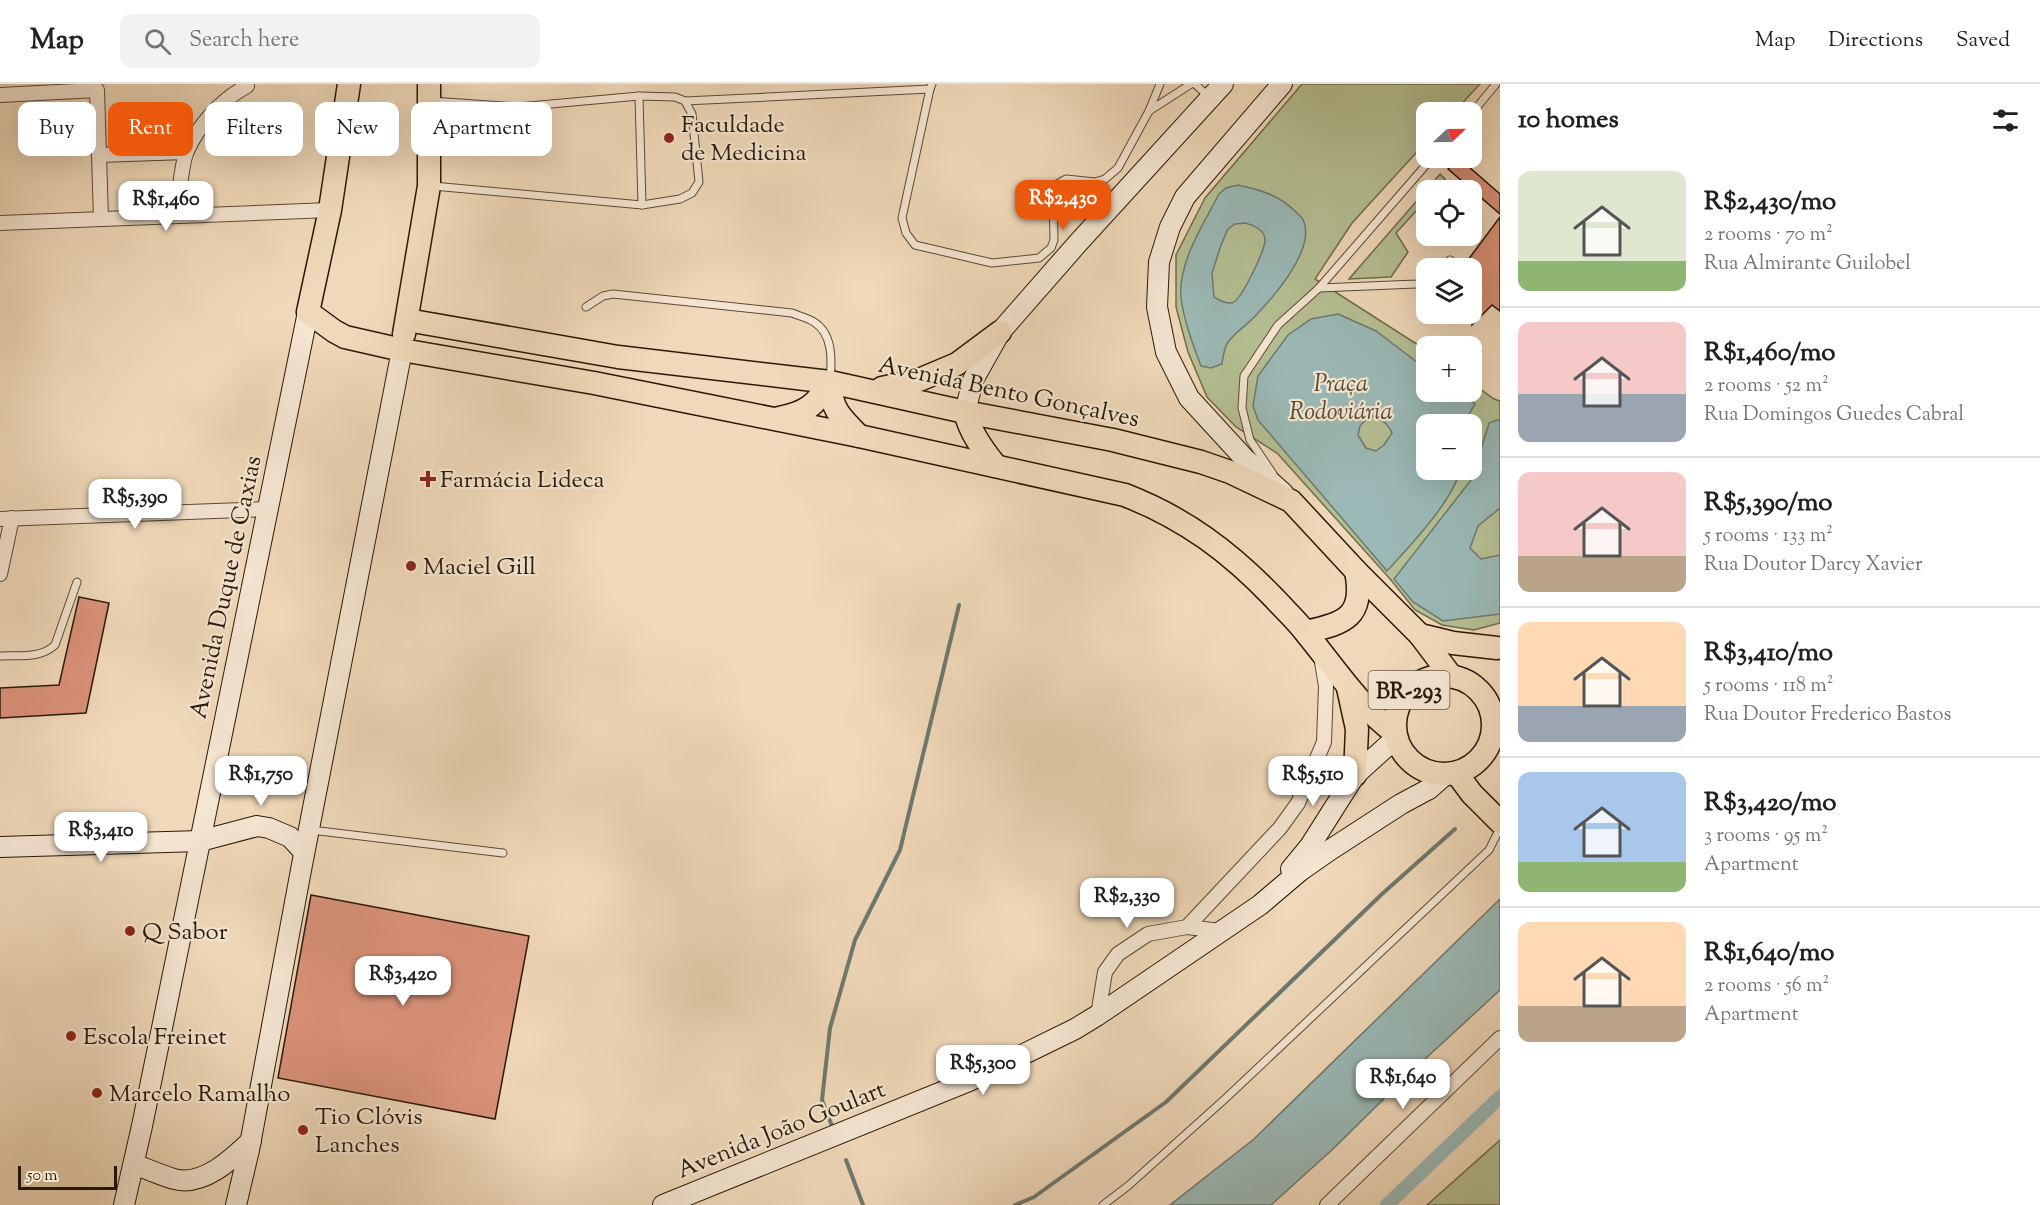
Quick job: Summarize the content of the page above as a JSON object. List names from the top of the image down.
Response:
{
  "streets": {
    "main road": [
      "Avenida Bento Gonçalves",
      "Avenida Duque de Caxias",
      "BR-293",
      "Avenida João Goulart"
    ]
  },
  "crossings": [
    ["Avenida Bento Gonçalves", "BR-293"],
    ["Avenida Bento Gonçalves", "Avenida João Goulart"],
    ["BR-293", "Avenida João Goulart"]
  ],
  "parks": ["Praça Rodoviária"],
  "places": {
    "other": [
      "Faculdade de Medicina",
      "Maciel Gill",
      "Q Sabor",
      "Escola Freinet",
      "Marcelo Ramalho",
      "Tio Clóvis Lanches"
    ],
    "health": ["Farmácia Lideca"]
  },
  "scale_bar": "50 m",
  "north": "right",
  "page": {
    "header": "Map",
    "search": "Search here",
    "nav": ["Map", "Directions", "Saved"],
    "heading": "10 homes",
    "map_buttons": ["+", "−"],
    "chip": [
      "Buy",
      "Rent",
      "Filters",
      "New",
      "Apartment"
    ],
    "list": [
      {
        "name": "R$2,430/mo",
        "note": "2 rooms · 70 m² · Rua Almirante Guilobel"
      },
      {
        "name": "R$1,460/mo",
        "note": "2 rooms · 52 m² · Rua Domingos Guedes Cabral"
      },
      {
        "name": "R$5,390/mo",
        "note": "5 rooms · 133 m² · Rua Doutor Darcy Xavier"
      },
      {
        "name": "R$3,410/mo",
        "note": "5 rooms · 118 m² · Rua Doutor Frederico Bastos"
      },
      {
        "name": "R$3,420/mo",
        "note": "3 rooms · 95 m² · Apartment"
      },
      {
        "name": "R$1,640/mo",
        "note": "2 rooms · 56 m² · Apartment"
      }
    ],
    "price": [
      "R$2,430",
      "R$1,460",
      "R$5,390",
      "R$1,750",
      "R$5,510",
      "R$3,410",
      "R$2,330",
      "R$3,420",
      "R$5,300",
      "R$1,640"
    ],
    "scale": "50 m"
  }
}
